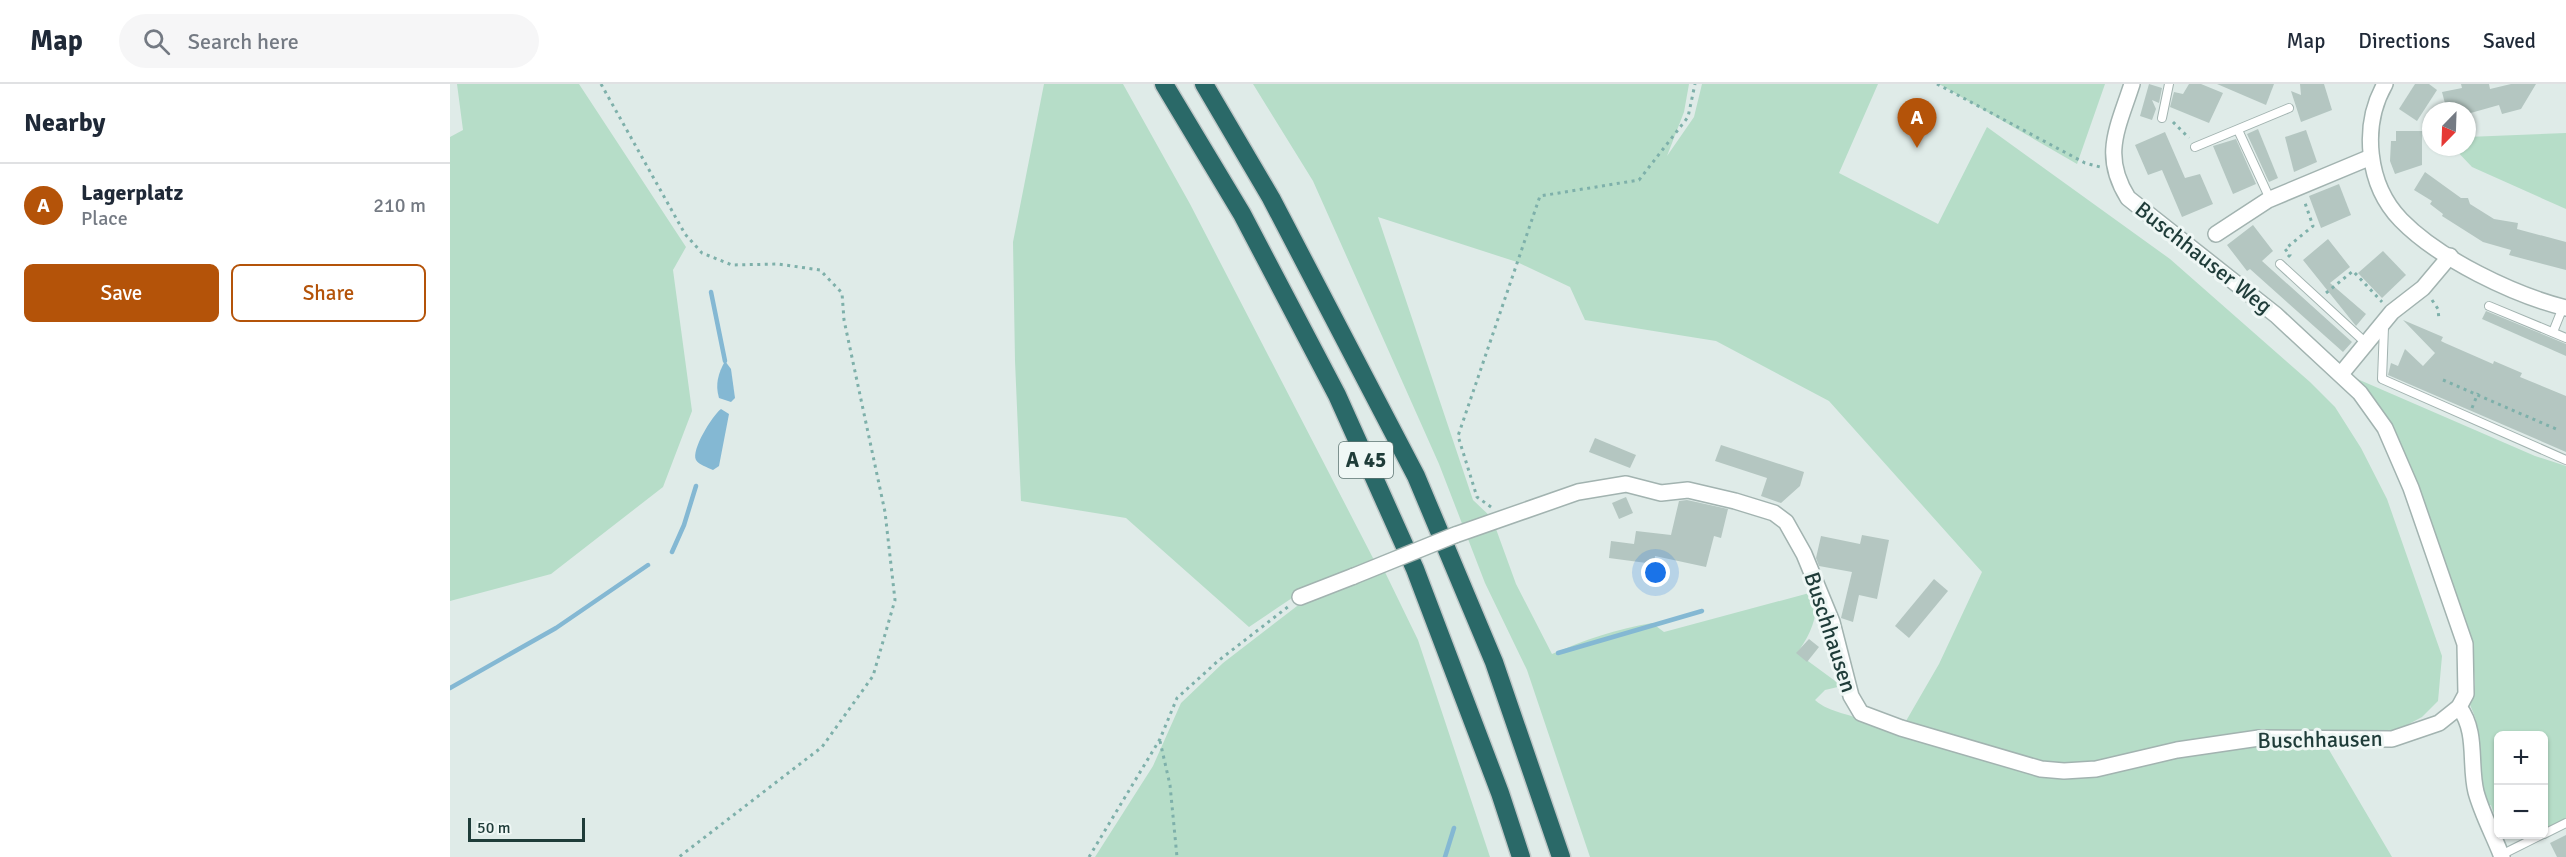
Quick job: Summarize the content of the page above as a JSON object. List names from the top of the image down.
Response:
{
  "streets": {
    "highway": ["A 45"],
    "street": ["Buschhauser Weg", "Buschhausen"]
  },
  "crossings": [
    ["Buschhauser Weg", "Buschhausen"]
  ],
  "scale_bar": "50 m",
  "north": "bottom left",
  "page": {
    "header": "Map",
    "search": "Search here",
    "nav": ["Map", "Directions", "Saved"],
    "heading": "Nearby",
    "pins": "A",
    "list": [
      {
        "mark": "A",
        "name": "Lagerplatz",
        "note": "Place",
        "value": "210 m"
      }
    ],
    "buttons": ["Save", "Share"],
    "map_buttons": ["+", "−"],
    "scale": "50 m"
  }
}
